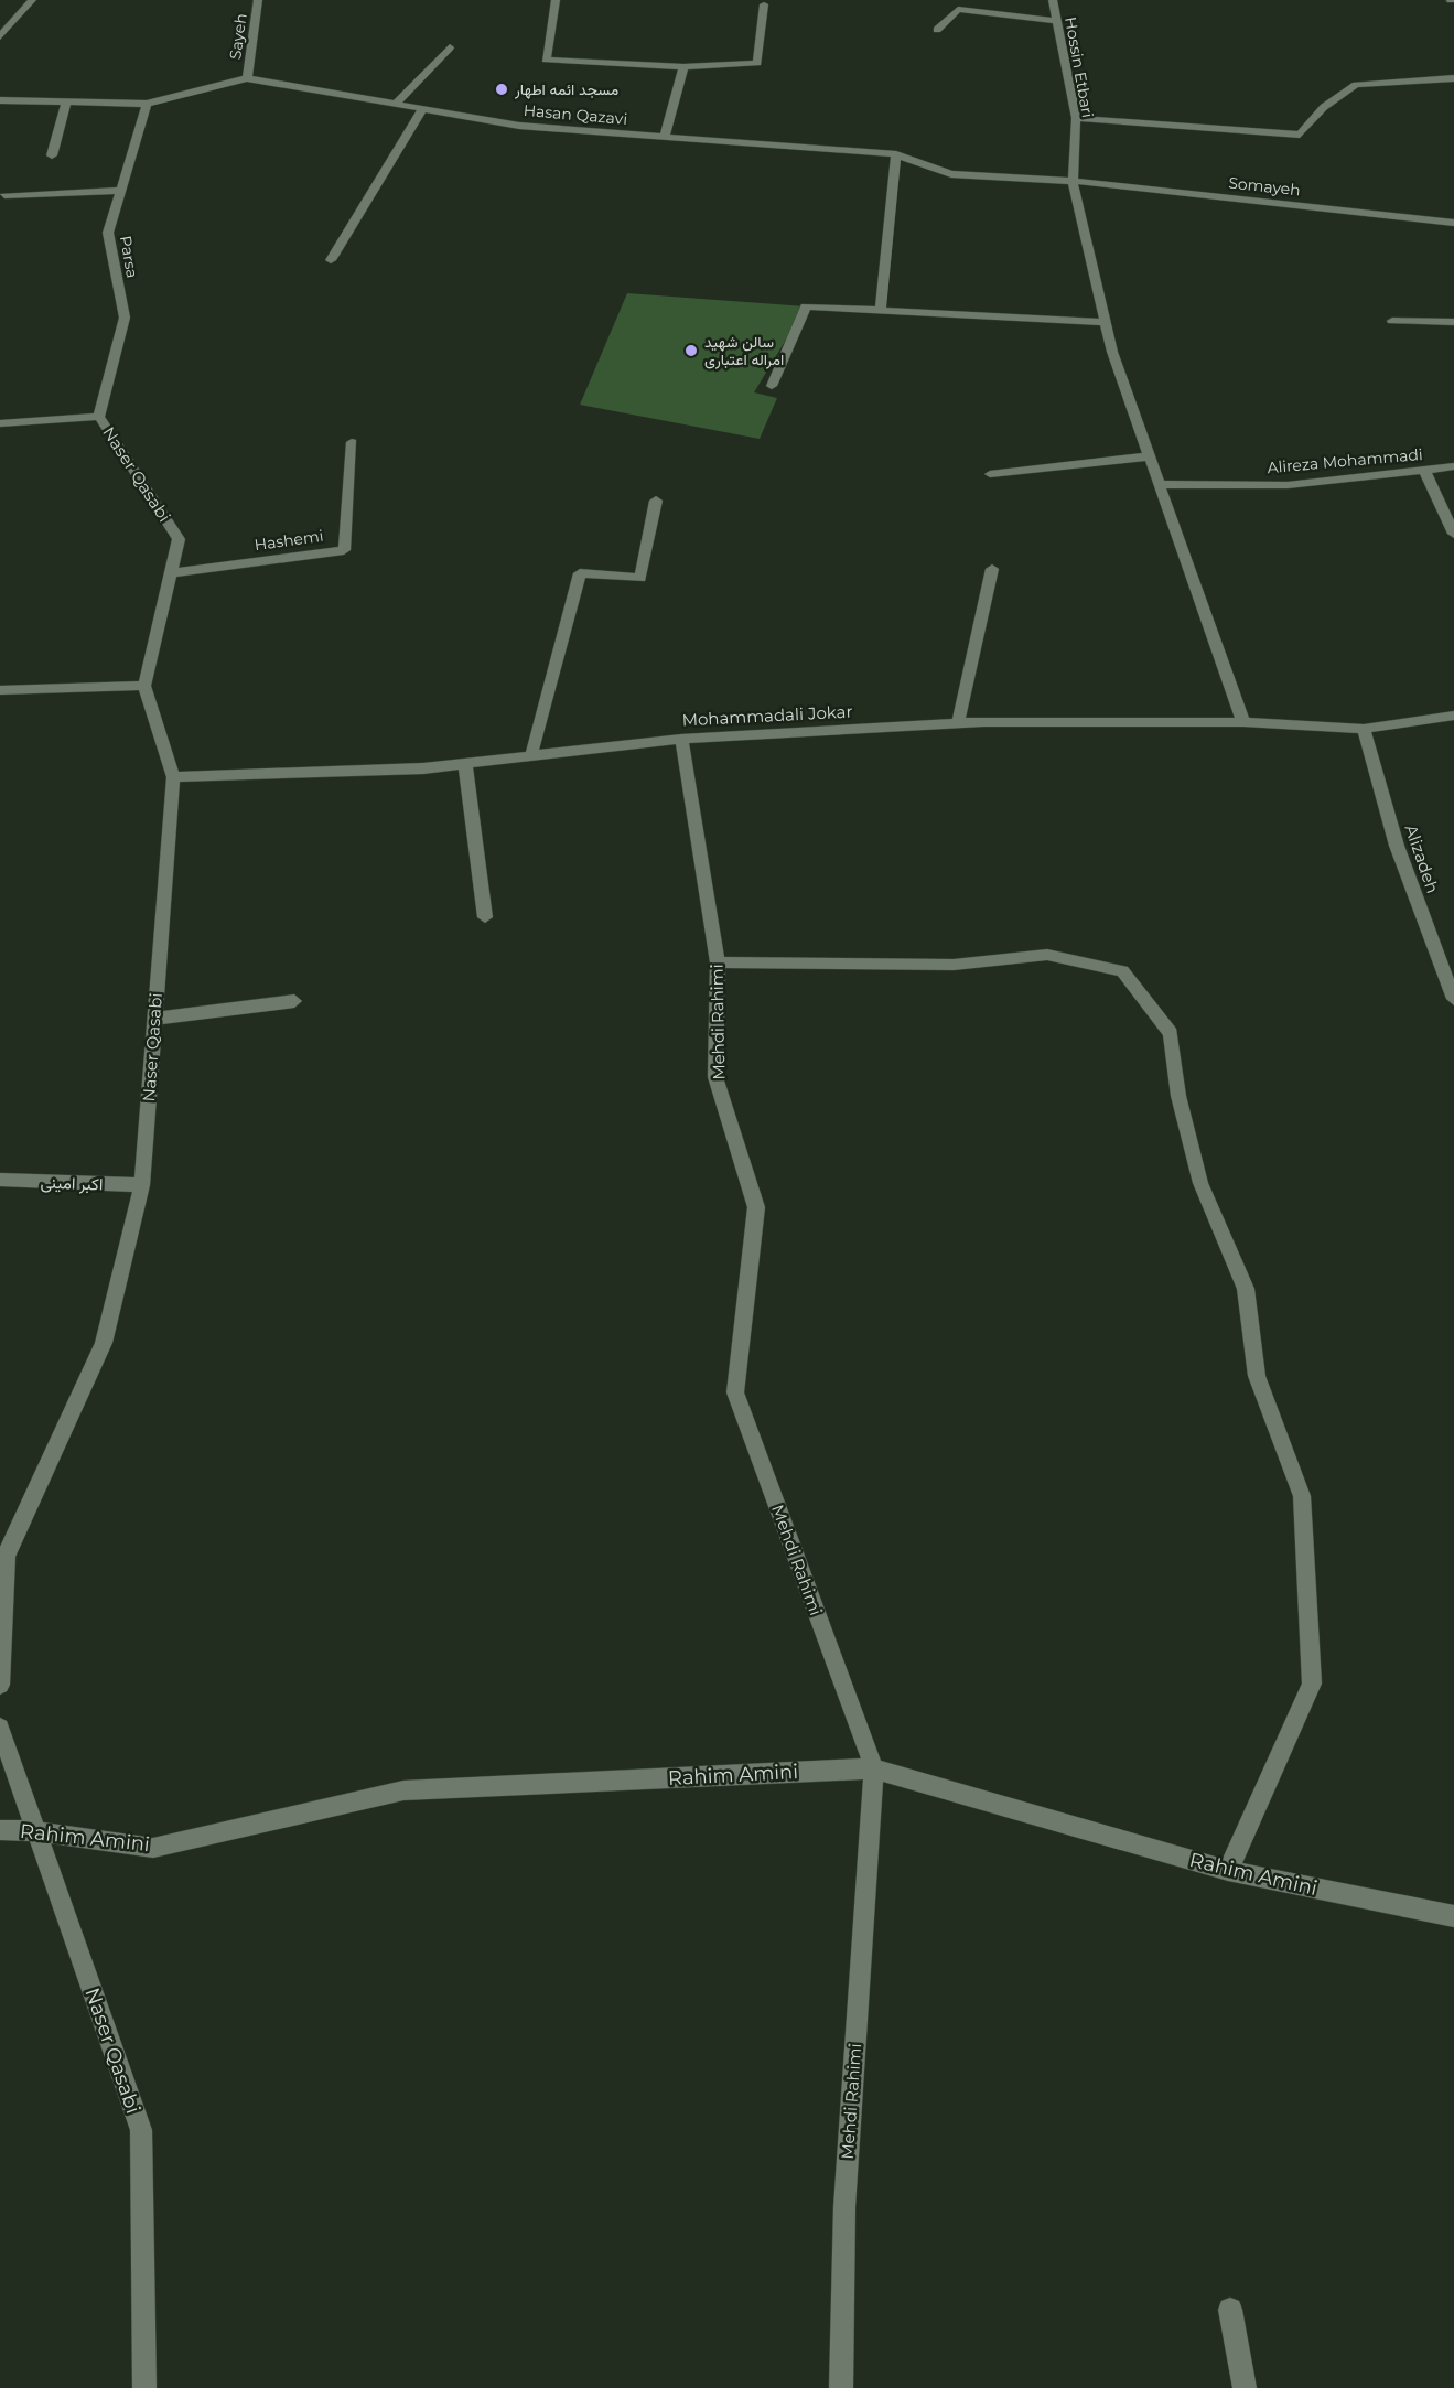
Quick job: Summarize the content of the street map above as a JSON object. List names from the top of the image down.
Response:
{
  "streets": {
    "street": [
      "Sayeh",
      "Hossin Etbari",
      "Hasan Qazavi",
      "Somayeh",
      "Parsa",
      "Alireza Mohammadi",
      "Naser Qasabi",
      "Hashemi",
      "Mohammadali Jokar",
      "Alizadeh",
      "Mehdi Rahimi",
      "اکبر امینی",
      "Rahim Amini"
    ]
  },
  "crossings": [
    ["Sayeh", "Hasan Qazavi"],
    ["Hossin Etbari", "Hasan Qazavi"],
    ["Hossin Etbari", "Somayeh"],
    ["Hossin Etbari", "Alireza Mohammadi"],
    ["Hossin Etbari", "Mohammadali Jokar"],
    ["Hasan Qazavi", "Somayeh"],
    ["Hasan Qazavi", "Parsa"],
    ["Parsa", "Naser Qasabi"],
    ["Naser Qasabi", "Hashemi"],
    ["Naser Qasabi", "Mohammadali Jokar"],
    ["Naser Qasabi", "اکبر امینی"],
    ["Naser Qasabi", "Rahim Amini"],
    ["Mohammadali Jokar", "Alizadeh"],
    ["Mohammadali Jokar", "Mehdi Rahimi"],
    ["Mehdi Rahimi", "Rahim Amini"]
  ],
  "places": ["مسجد ائمه اطهار", "سالن شهید امراله اعتباری"]
}
